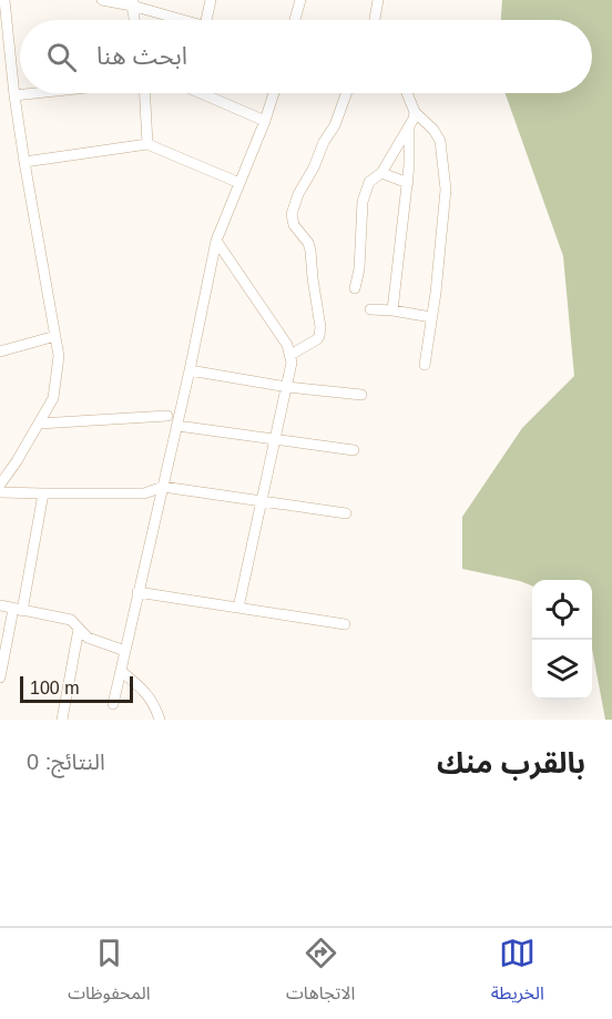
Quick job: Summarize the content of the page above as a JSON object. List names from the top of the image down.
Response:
{
  "scale_bar": "100 m",
  "page": {
    "search": "ابحث هنا",
    "scale": "100 m",
    "heading": ["بالقرب منك", "النتائج: 0"],
    "nav": ["الخريطة", "الاتجاهات", "المحفوظات"]
  }
}
